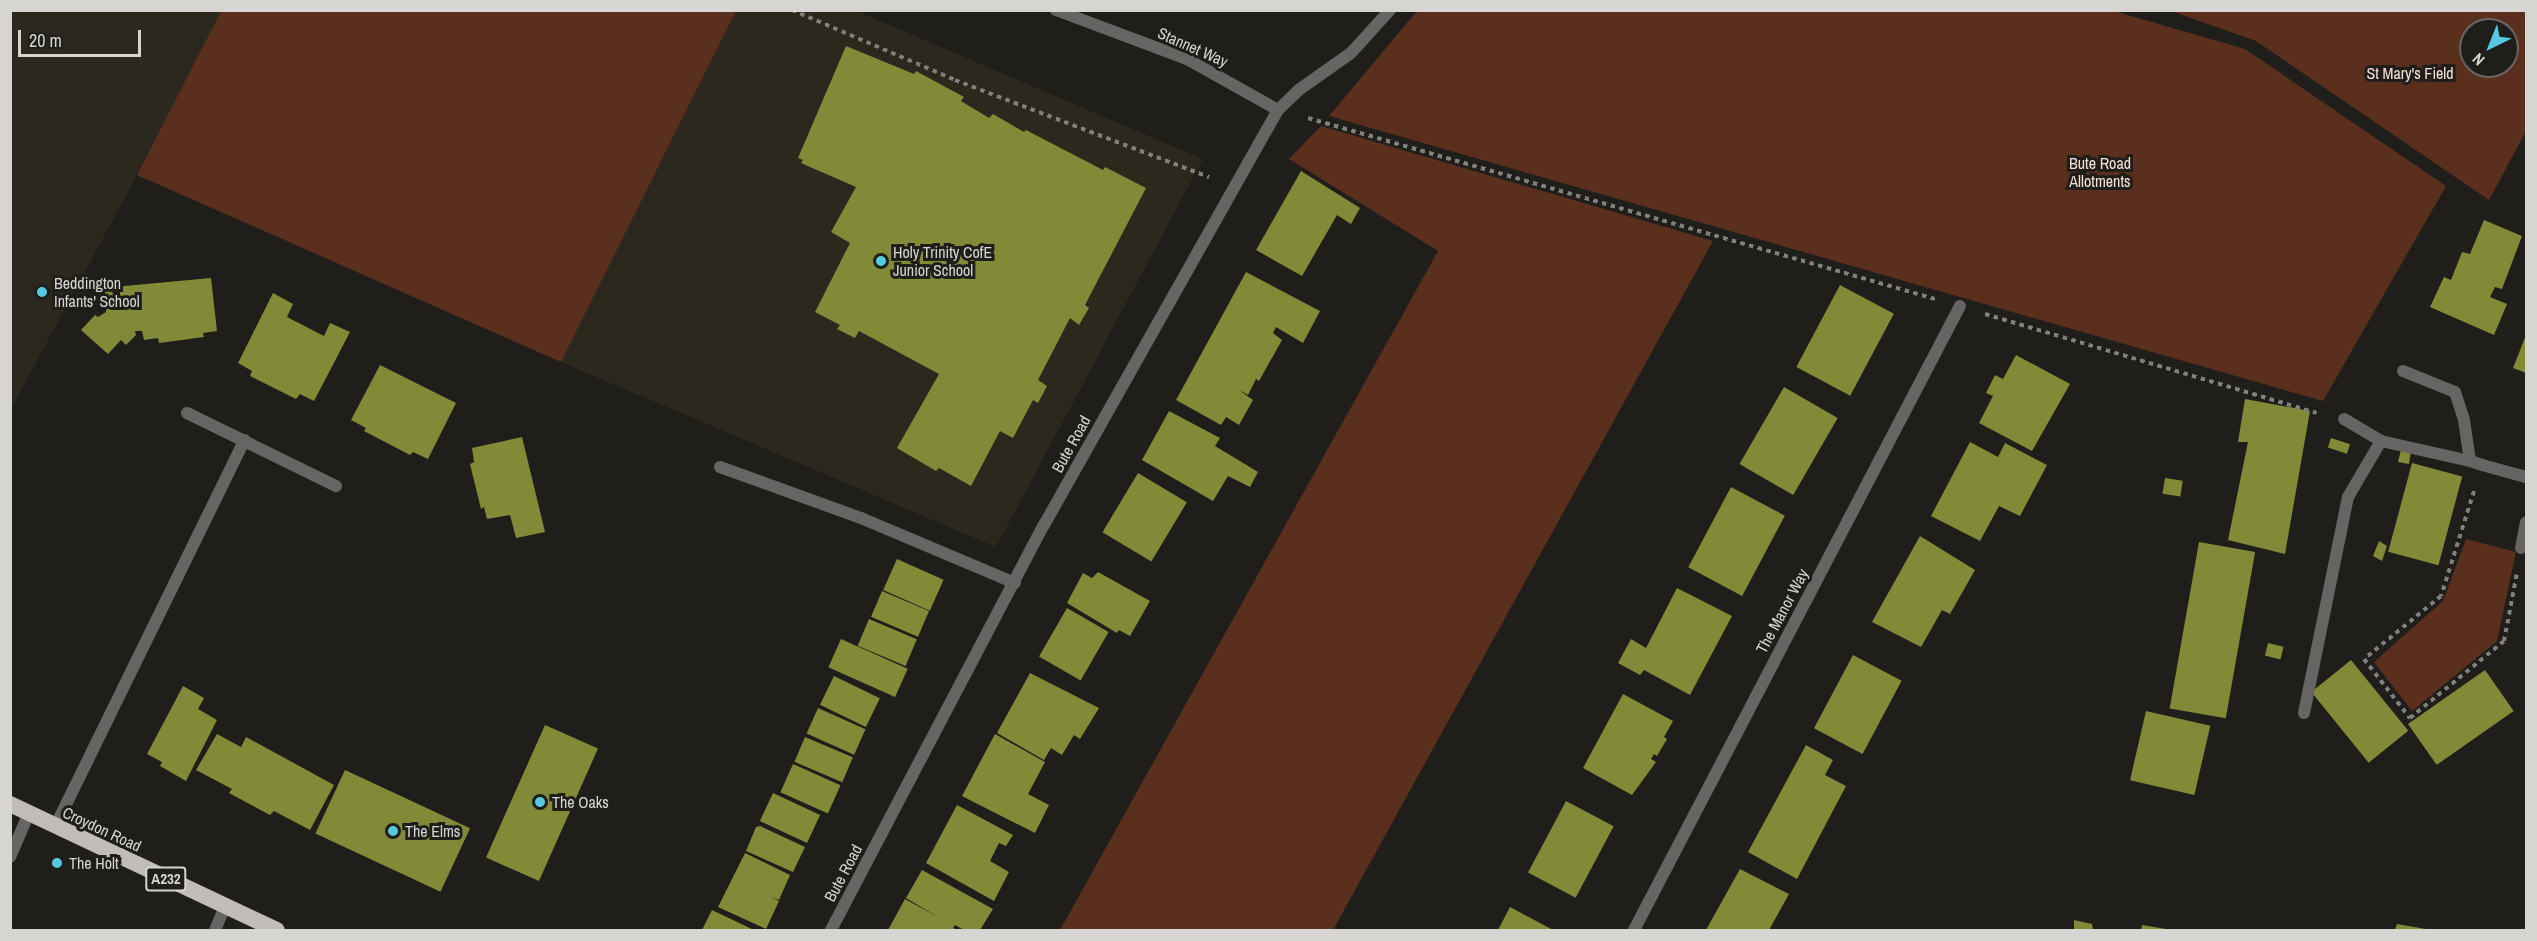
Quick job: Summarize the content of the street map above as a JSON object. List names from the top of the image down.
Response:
{
  "streets": {
    "highway": ["Croydon Road", "A232"],
    "street": ["Stannet Way", "Bute Road", "The Manor Way"]
  },
  "crossings": [
    ["Stannet Way", "Bute Road"]
  ],
  "parks": ["St Mary's Field", "Bute Road Allotments"],
  "places": [
    "Holy Trinity CofE Junior School",
    "Beddington Infants' School",
    "The Oaks",
    "The Elms",
    "The Holt"
  ],
  "scale_bar": "20 m",
  "north": "bottom left"
}
